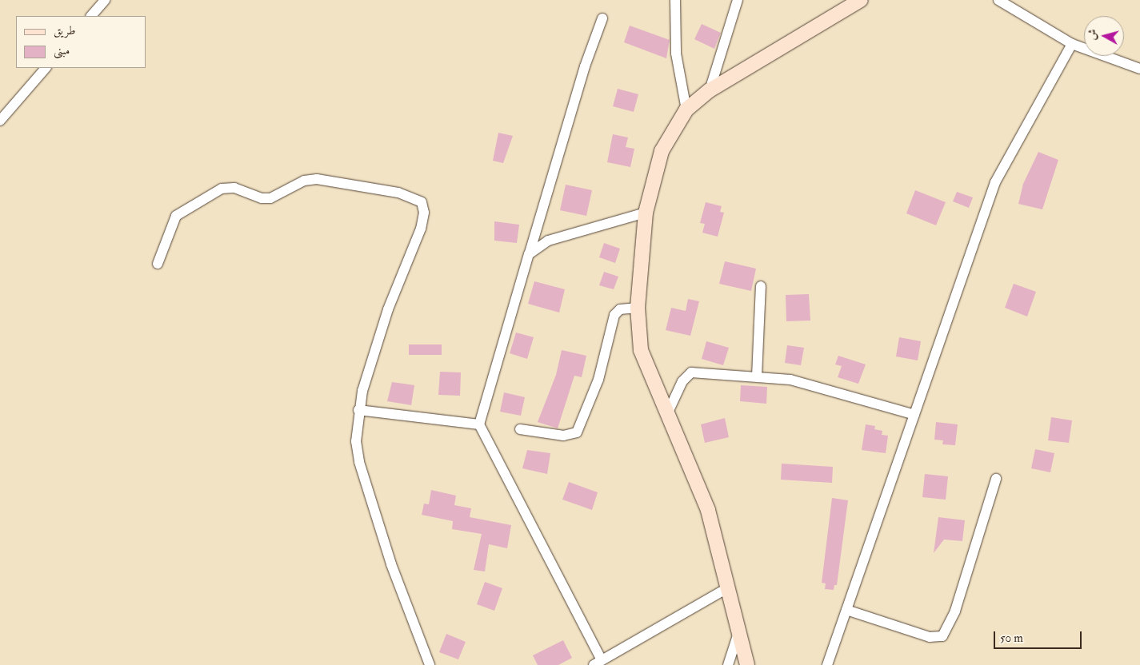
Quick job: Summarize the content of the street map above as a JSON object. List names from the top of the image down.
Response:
{
  "legend": ["طريق", "مبنى"],
  "scale_bar": "50 m",
  "north": "left"
}
